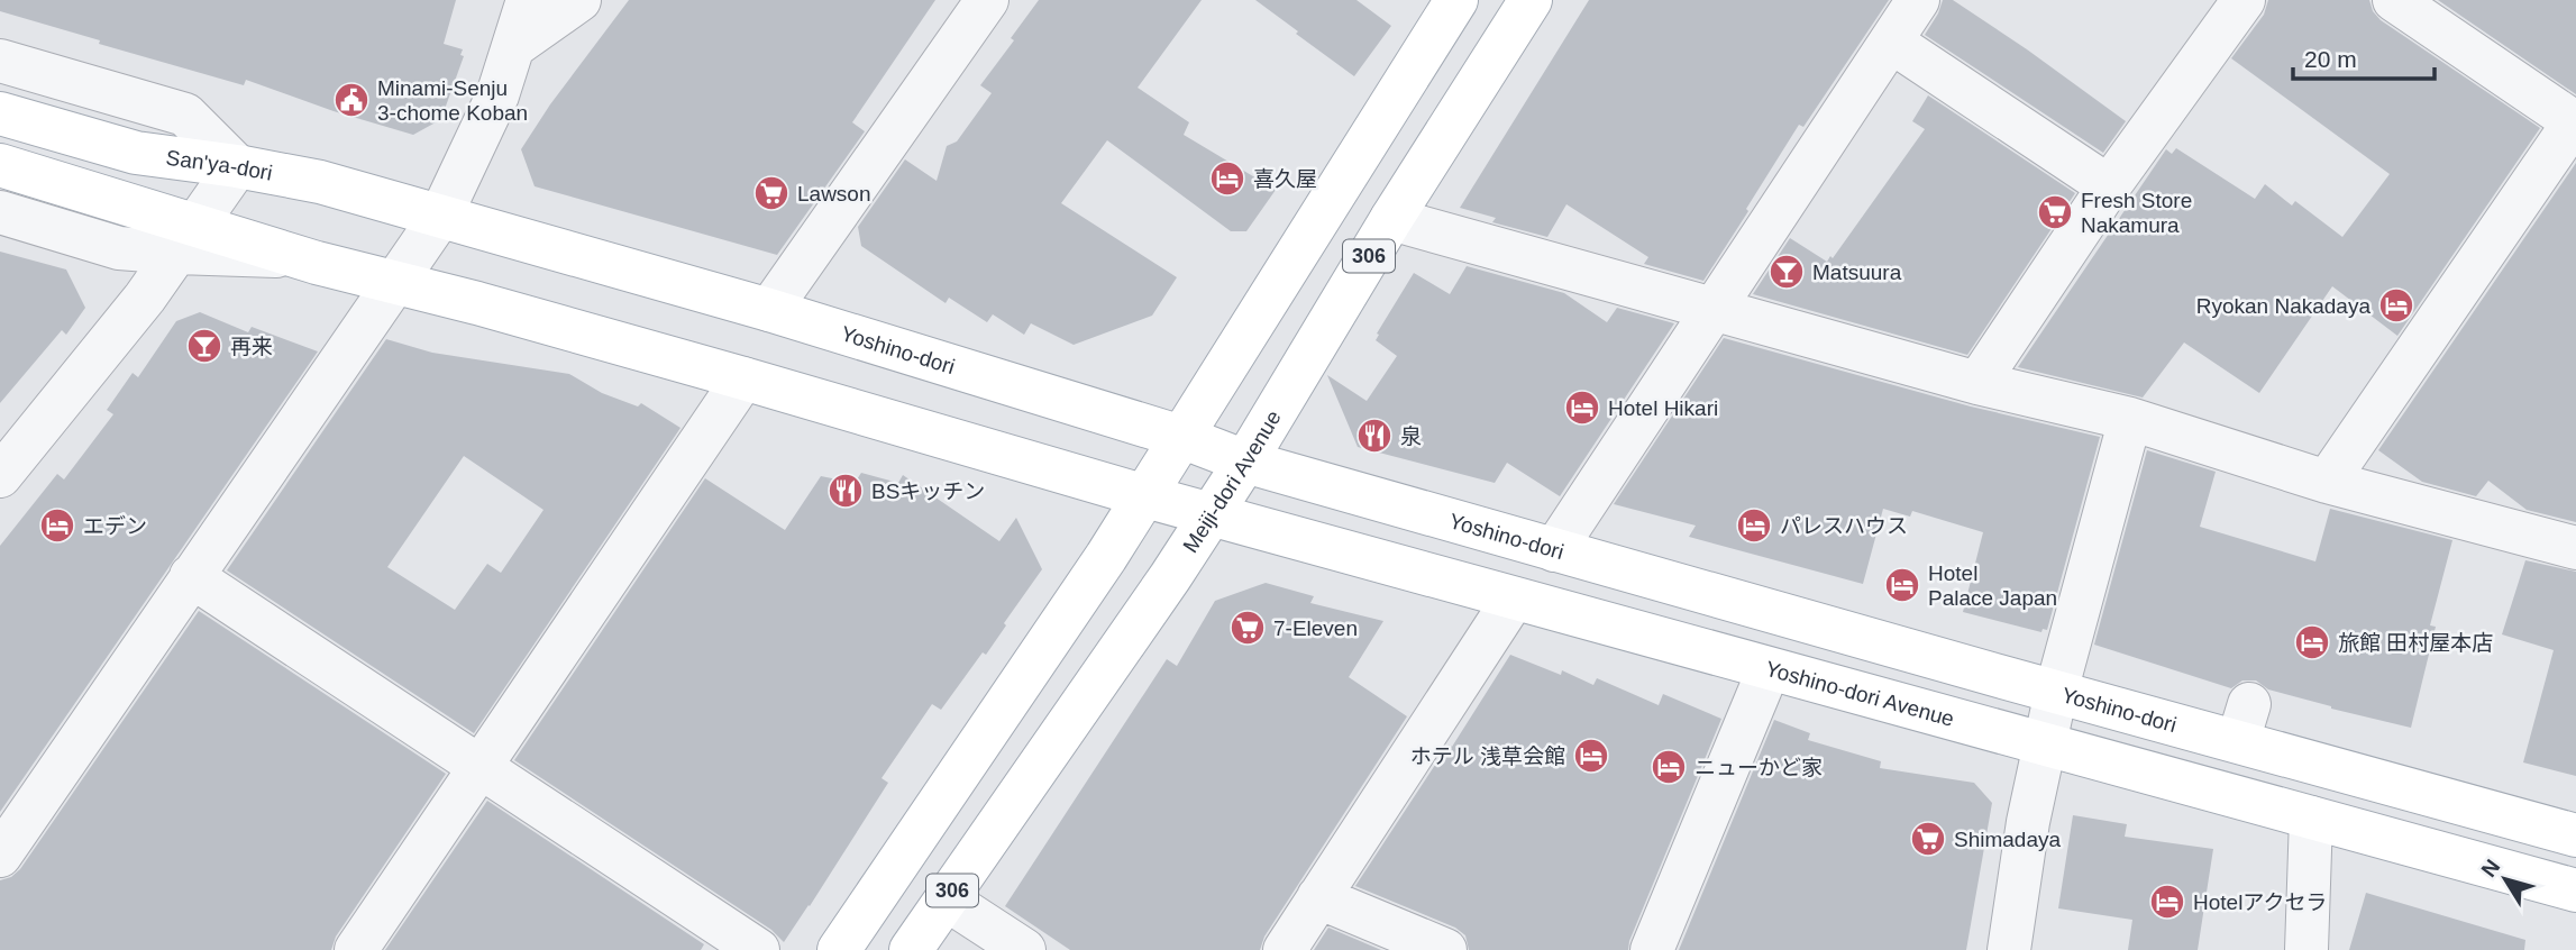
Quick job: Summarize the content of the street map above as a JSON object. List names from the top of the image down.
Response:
{
  "streets": {
    "main road": [
      "San'ya-dori",
      "306",
      "Yoshino-dori",
      "Meiji-dori Avenue",
      "Yoshino-dori Avenue"
    ]
  },
  "crossings": [
    ["San'ya-dori", "Yoshino-dori"],
    ["306", "Yoshino-dori"],
    ["306", "Yoshino-dori Avenue"],
    ["Yoshino-dori", "Meiji-dori Avenue"],
    ["Meiji-dori Avenue", "Yoshino-dori Avenue"]
  ],
  "places": {
    "public building": ["Minami-Senju 3-chome Koban"],
    "hotel": [
      "喜久屋",
      "Ryokan Nakadaya",
      "Hotel Hikari",
      "エデン",
      "パレスハウス",
      "Hotel Palace Japan",
      "旅館 田村屋本店",
      "ホテル 浅草会館",
      "ニューかど家",
      "Hotelアクセラ"
    ],
    "supermarket": [
      "Lawson",
      "Fresh Store Nakamura",
      "7-Eleven",
      "Shimadaya"
    ],
    "bar": ["Matsuura", "再来"],
    "restaurant": ["泉", "BSキッチン"]
  },
  "scale_bar": "20 m",
  "north": "top left"
}
